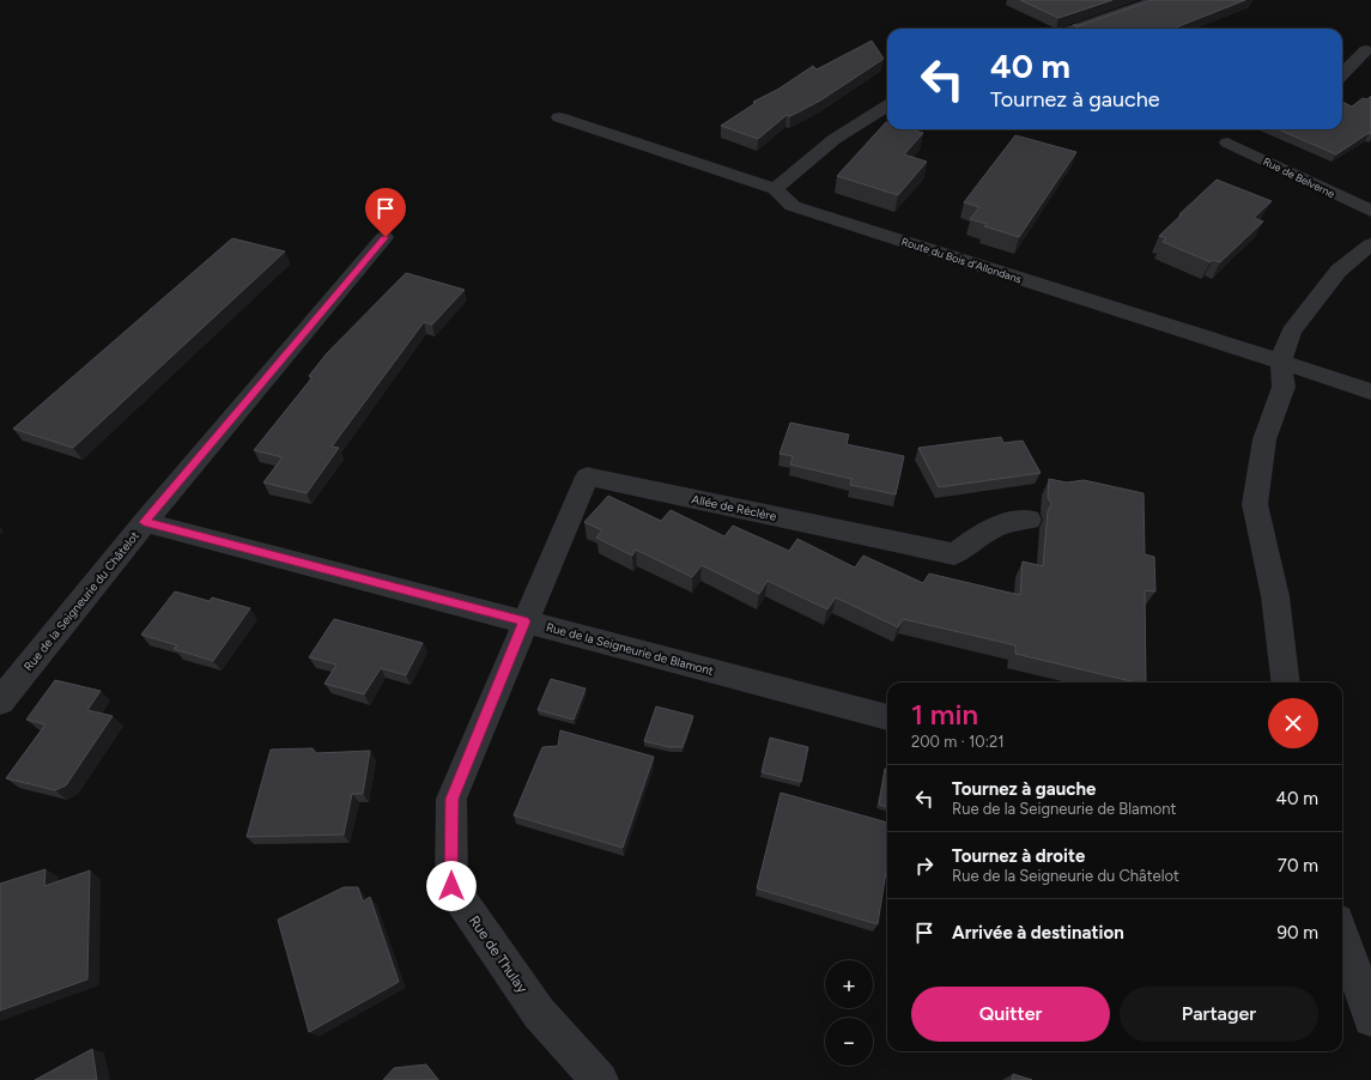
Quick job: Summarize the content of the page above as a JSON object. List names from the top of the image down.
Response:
{
  "streets": {
    "street": [
      "Rue de Belverne",
      "Route du Bois d'Allondans",
      "Allée de Rèclère",
      "Rue de la Seigneurie du Châtelot",
      "Rue de la Seigneurie de Blamont",
      "Rue de Thulay"
    ]
  },
  "crossings": [
    ["Allée de Rèclère", "Rue de la Seigneurie de Blamont"],
    ["Allée de Rèclère", "Rue de Thulay"],
    ["Rue de la Seigneurie du Châtelot", "Rue de la Seigneurie de Blamont"],
    ["Rue de la Seigneurie de Blamont", "Rue de Thulay"]
  ],
  "page": {
    "turn": ["40 m", "Tournez à gauche"],
    "heading": ["1 min", "200 m · 10:21"],
    "list": [
      {
        "name": "Tournez à gauche",
        "note": "Rue de la Seigneurie de Blamont",
        "value": "40 m"
      },
      {
        "name": "Tournez à droite",
        "note": "Rue de la Seigneurie du Châtelot",
        "value": "70 m"
      },
      {
        "name": "Arrivée à destination",
        "value": "90 m"
      }
    ],
    "map_buttons": ["+", "−"],
    "buttons": ["Quitter", "Partager"]
  }
}
